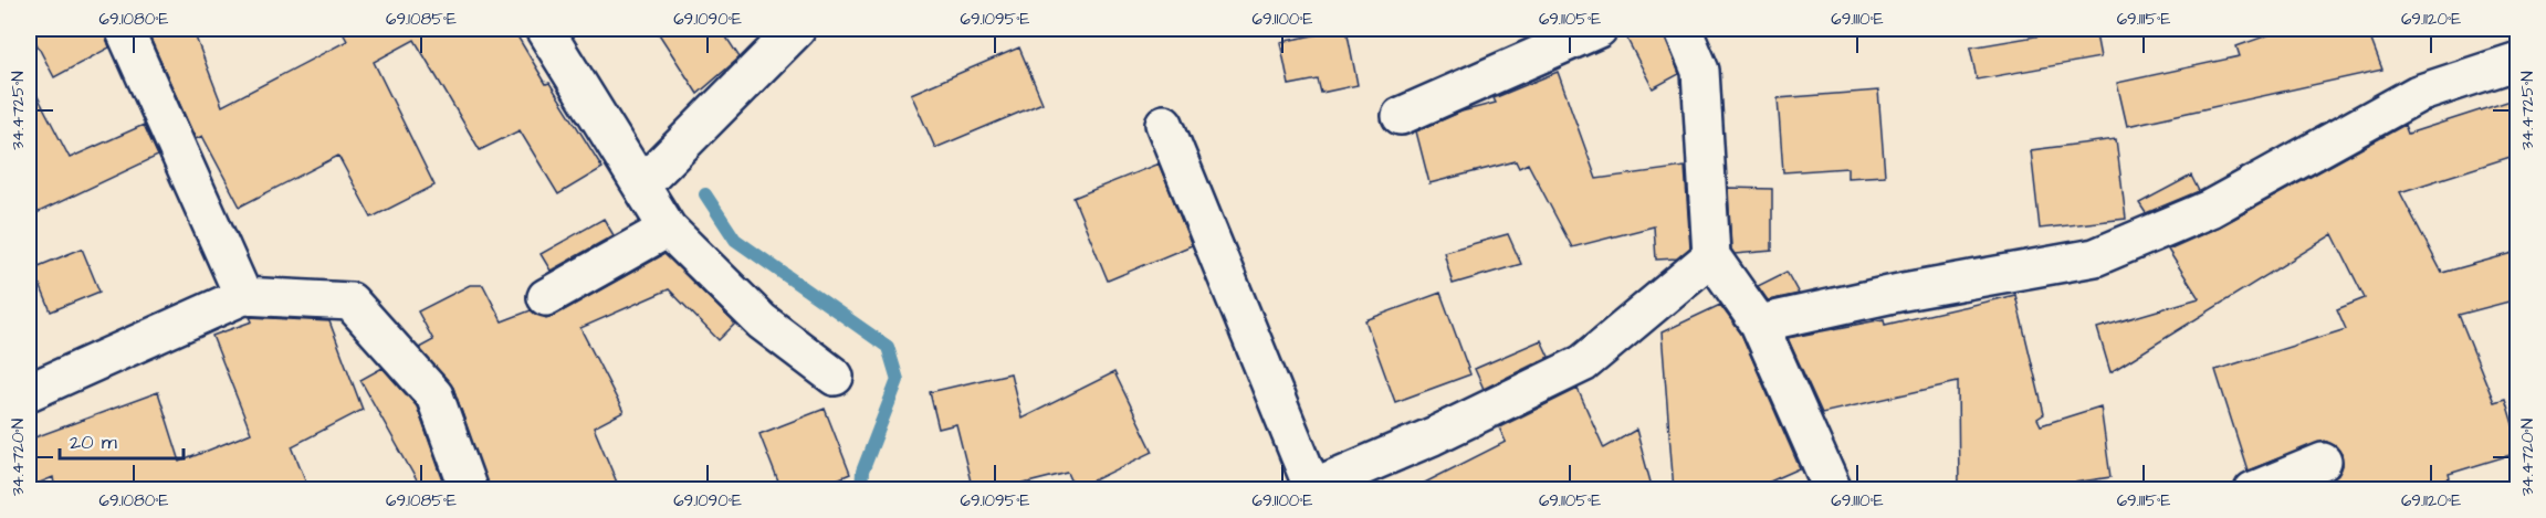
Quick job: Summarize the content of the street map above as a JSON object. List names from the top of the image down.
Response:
{
  "scale_bar": "20 m",
  "coordinates": [
    "69.1080°E",
    "69.1085°E",
    "69.1090°E",
    "69.1095°E",
    "69.1100°E",
    "69.1105°E",
    "69.1110°E",
    "69.1115°E",
    "69.1120°E",
    "34.4725°N",
    "34.4720°N"
  ]
}
